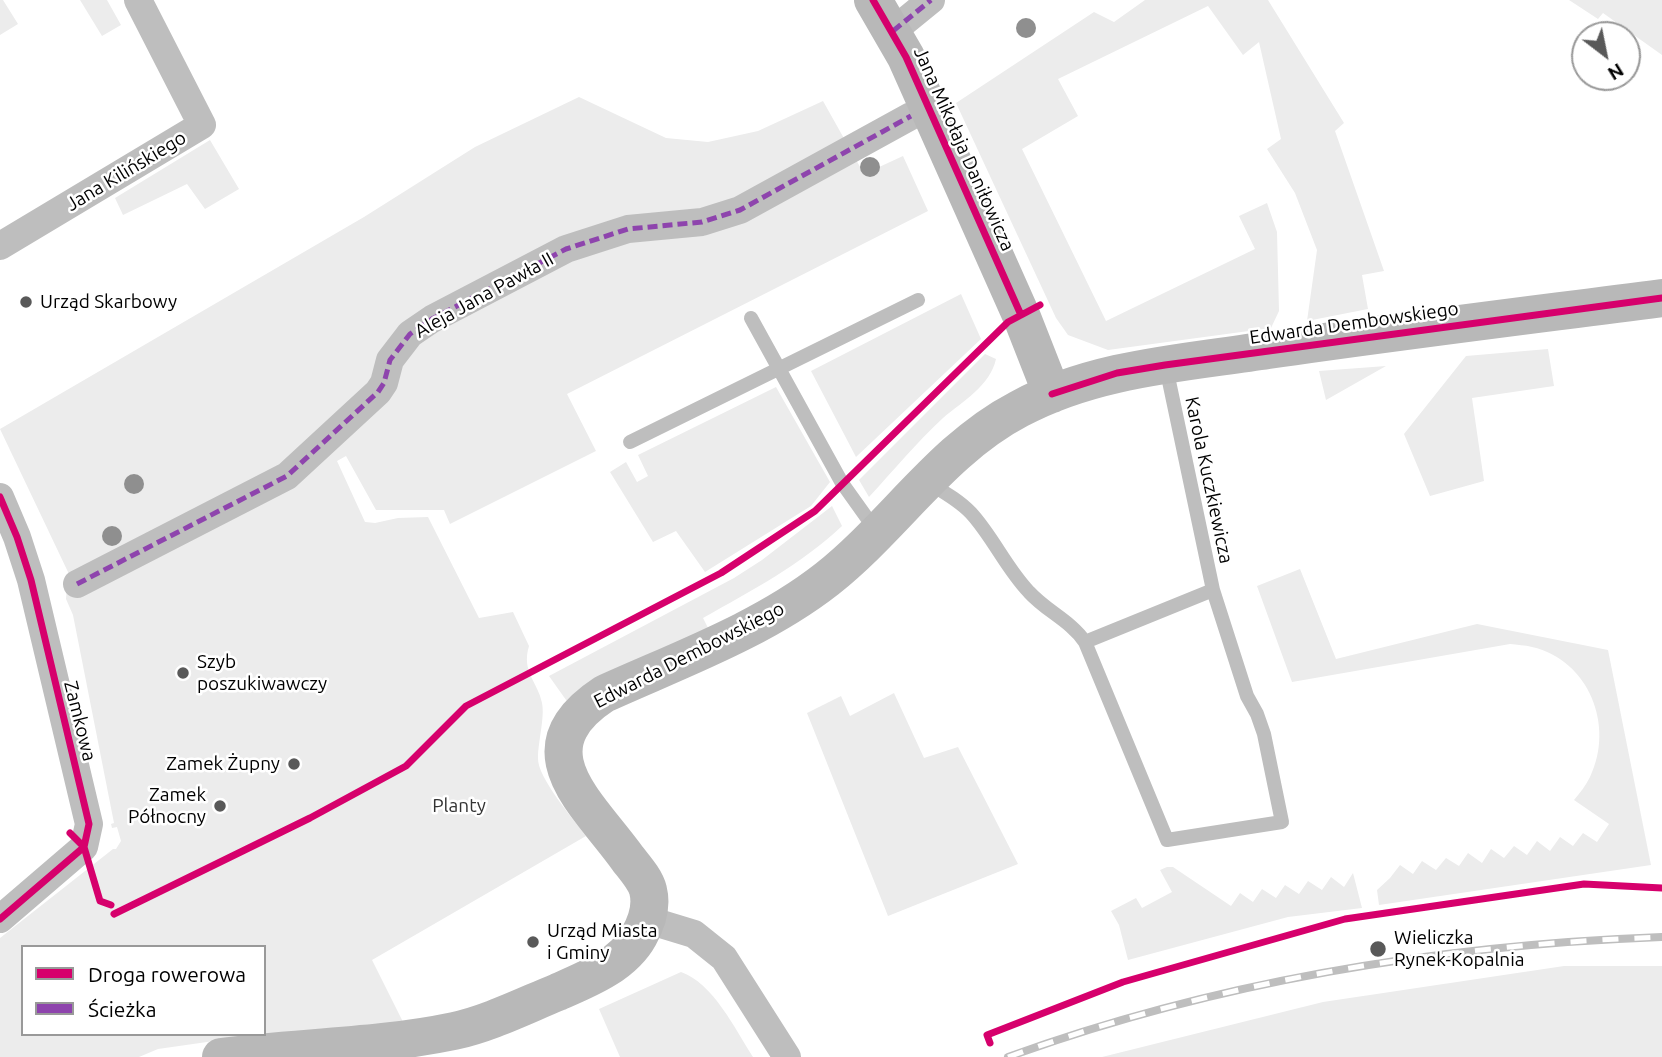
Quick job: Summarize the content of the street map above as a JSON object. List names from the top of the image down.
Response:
{
  "streets": {
    "street": [
      "Jana Mikołaja Daniłowicza",
      "Jana Kilińskiego",
      "Aleja Jana Pawła II",
      "Edwarda Dembowskiego",
      "Zamkowa"
    ],
    "lane": ["Karola Kuczkiewicza"]
  },
  "crossings": [
    ["Jana Mikołaja Daniłowicza", "Edwarda Dembowskiego"],
    ["Edwarda Dembowskiego", "Karola Kuczkiewicza"]
  ],
  "parks": ["Planty"],
  "places": [
    "Urząd Skarbowy",
    "Szyb poszukiwawczy",
    "Zamek Żupny",
    "Zamek Północny",
    "Urząd Miasta i Gminy",
    "Wieliczka Rynek-Kopalnia"
  ],
  "legend": ["Droga rowerowa", "Ścieżka"],
  "north": "bottom right"
}
